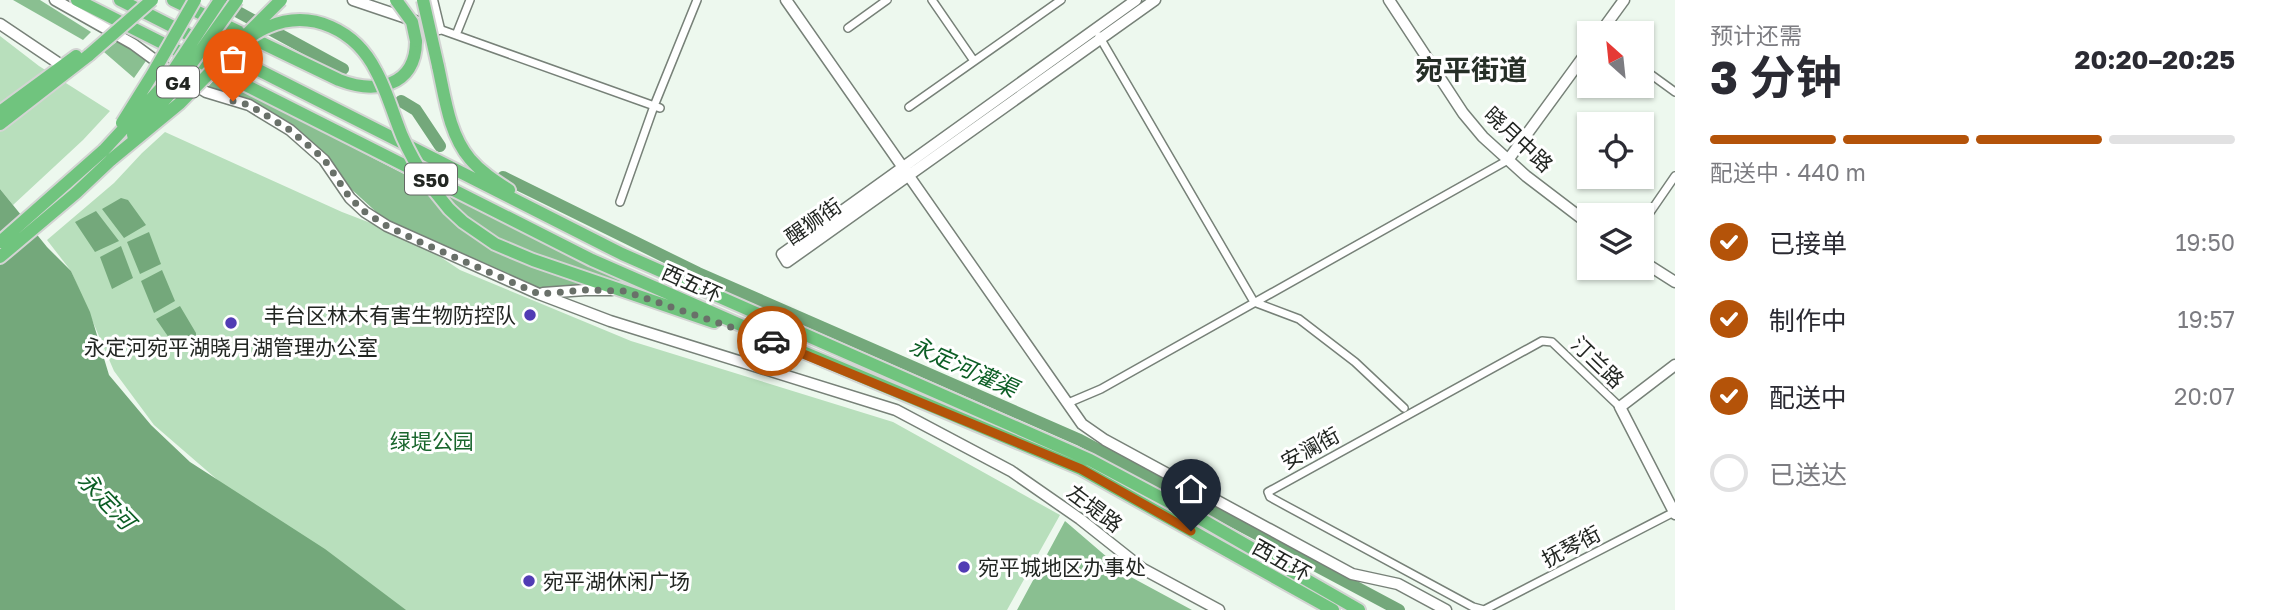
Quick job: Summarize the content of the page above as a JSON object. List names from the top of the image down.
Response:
{
  "streets": {
    "highway": ["G4", "S50", "西五环"],
    "street": [
      "晓月中路",
      "醒狮街",
      "汀兰路",
      "安澜街",
      "左堤路",
      "抚琴街"
    ]
  },
  "crossings": [
    ["汀兰路", "安澜街"],
    ["安澜街", "抚琴街"]
  ],
  "districts": ["宛平街道"],
  "water": ["永定河灌渠", "永定河"],
  "parks": ["绿堤公园"],
  "places": [
    "丰台区林木有害生物防控队",
    "永定河宛平湖晓月湖管理办公室",
    "宛平城地区办事处",
    "宛平湖休闲广场"
  ],
  "north": "top left",
  "page": {
    "heading": ["3 分钟", "预计还需", "20:20–20:25"],
    "bar": "配送中 · 440 m",
    "list": [
      ["已接单", "19:50"],
      ["制作中", "19:57"],
      ["配送中", "20:07"],
      "已送达"
    ]
  }
}
